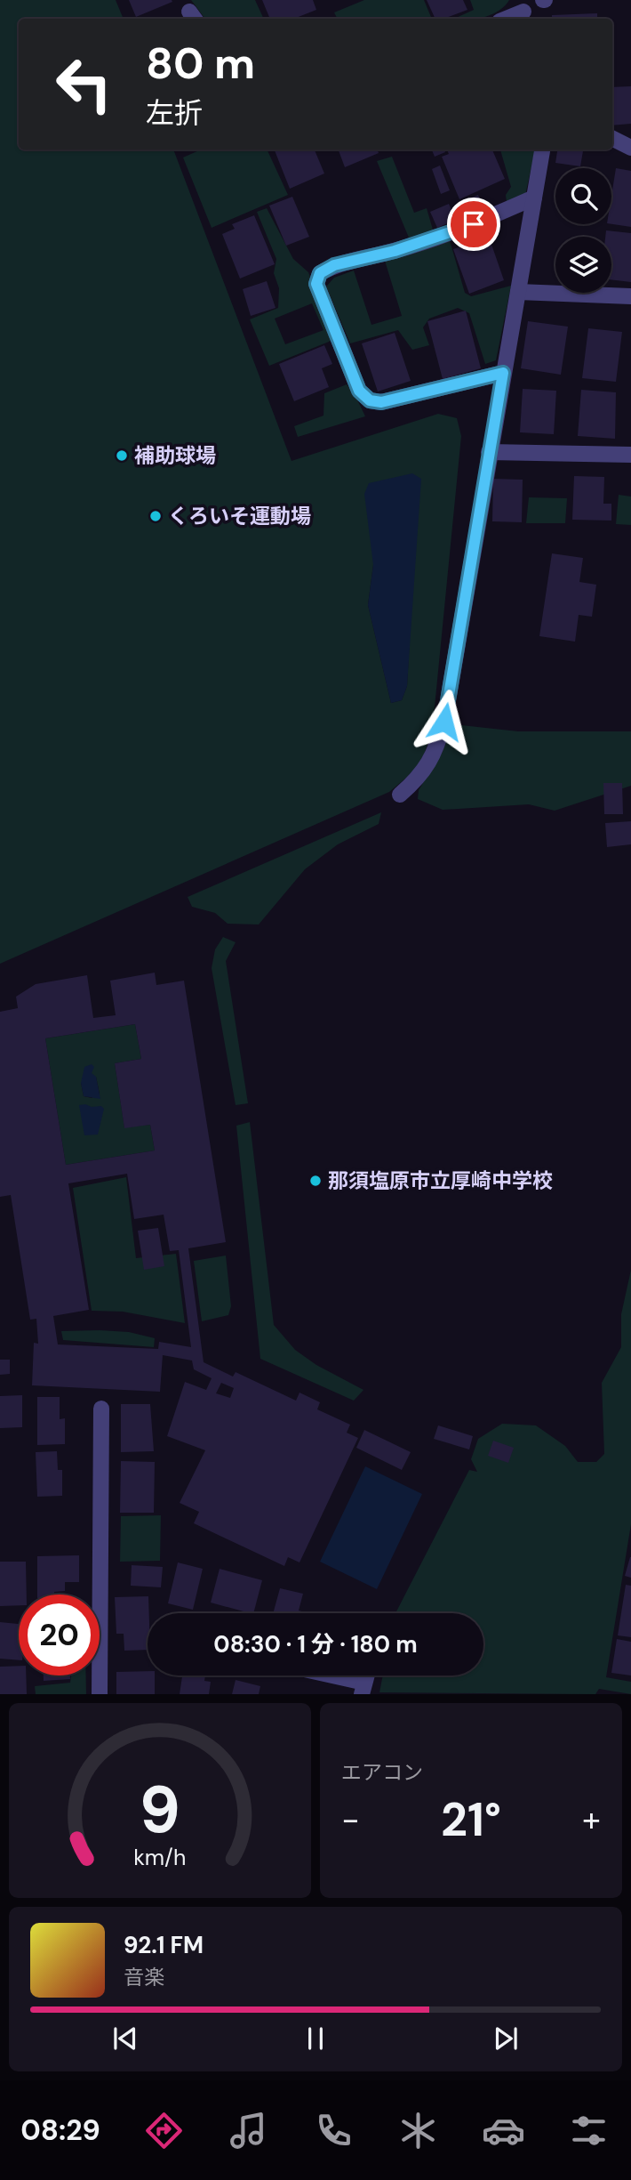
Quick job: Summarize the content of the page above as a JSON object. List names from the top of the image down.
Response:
{
  "places": ["補助球場", "くろいそ運動場", "那須塩原市立厚崎中学校"],
  "page": {
    "turn": ["80 m", "左折"],
    "limit": "20",
    "trip": "08:30 · 1 分 · 180 m",
    "tile": "エアコン",
    "heat": ["−", "21°", "+"],
    "song": ["92.1 FM", "音楽"],
    "tabs": "08:29",
    "gauge": ["9", "km/h"]
  }
}
